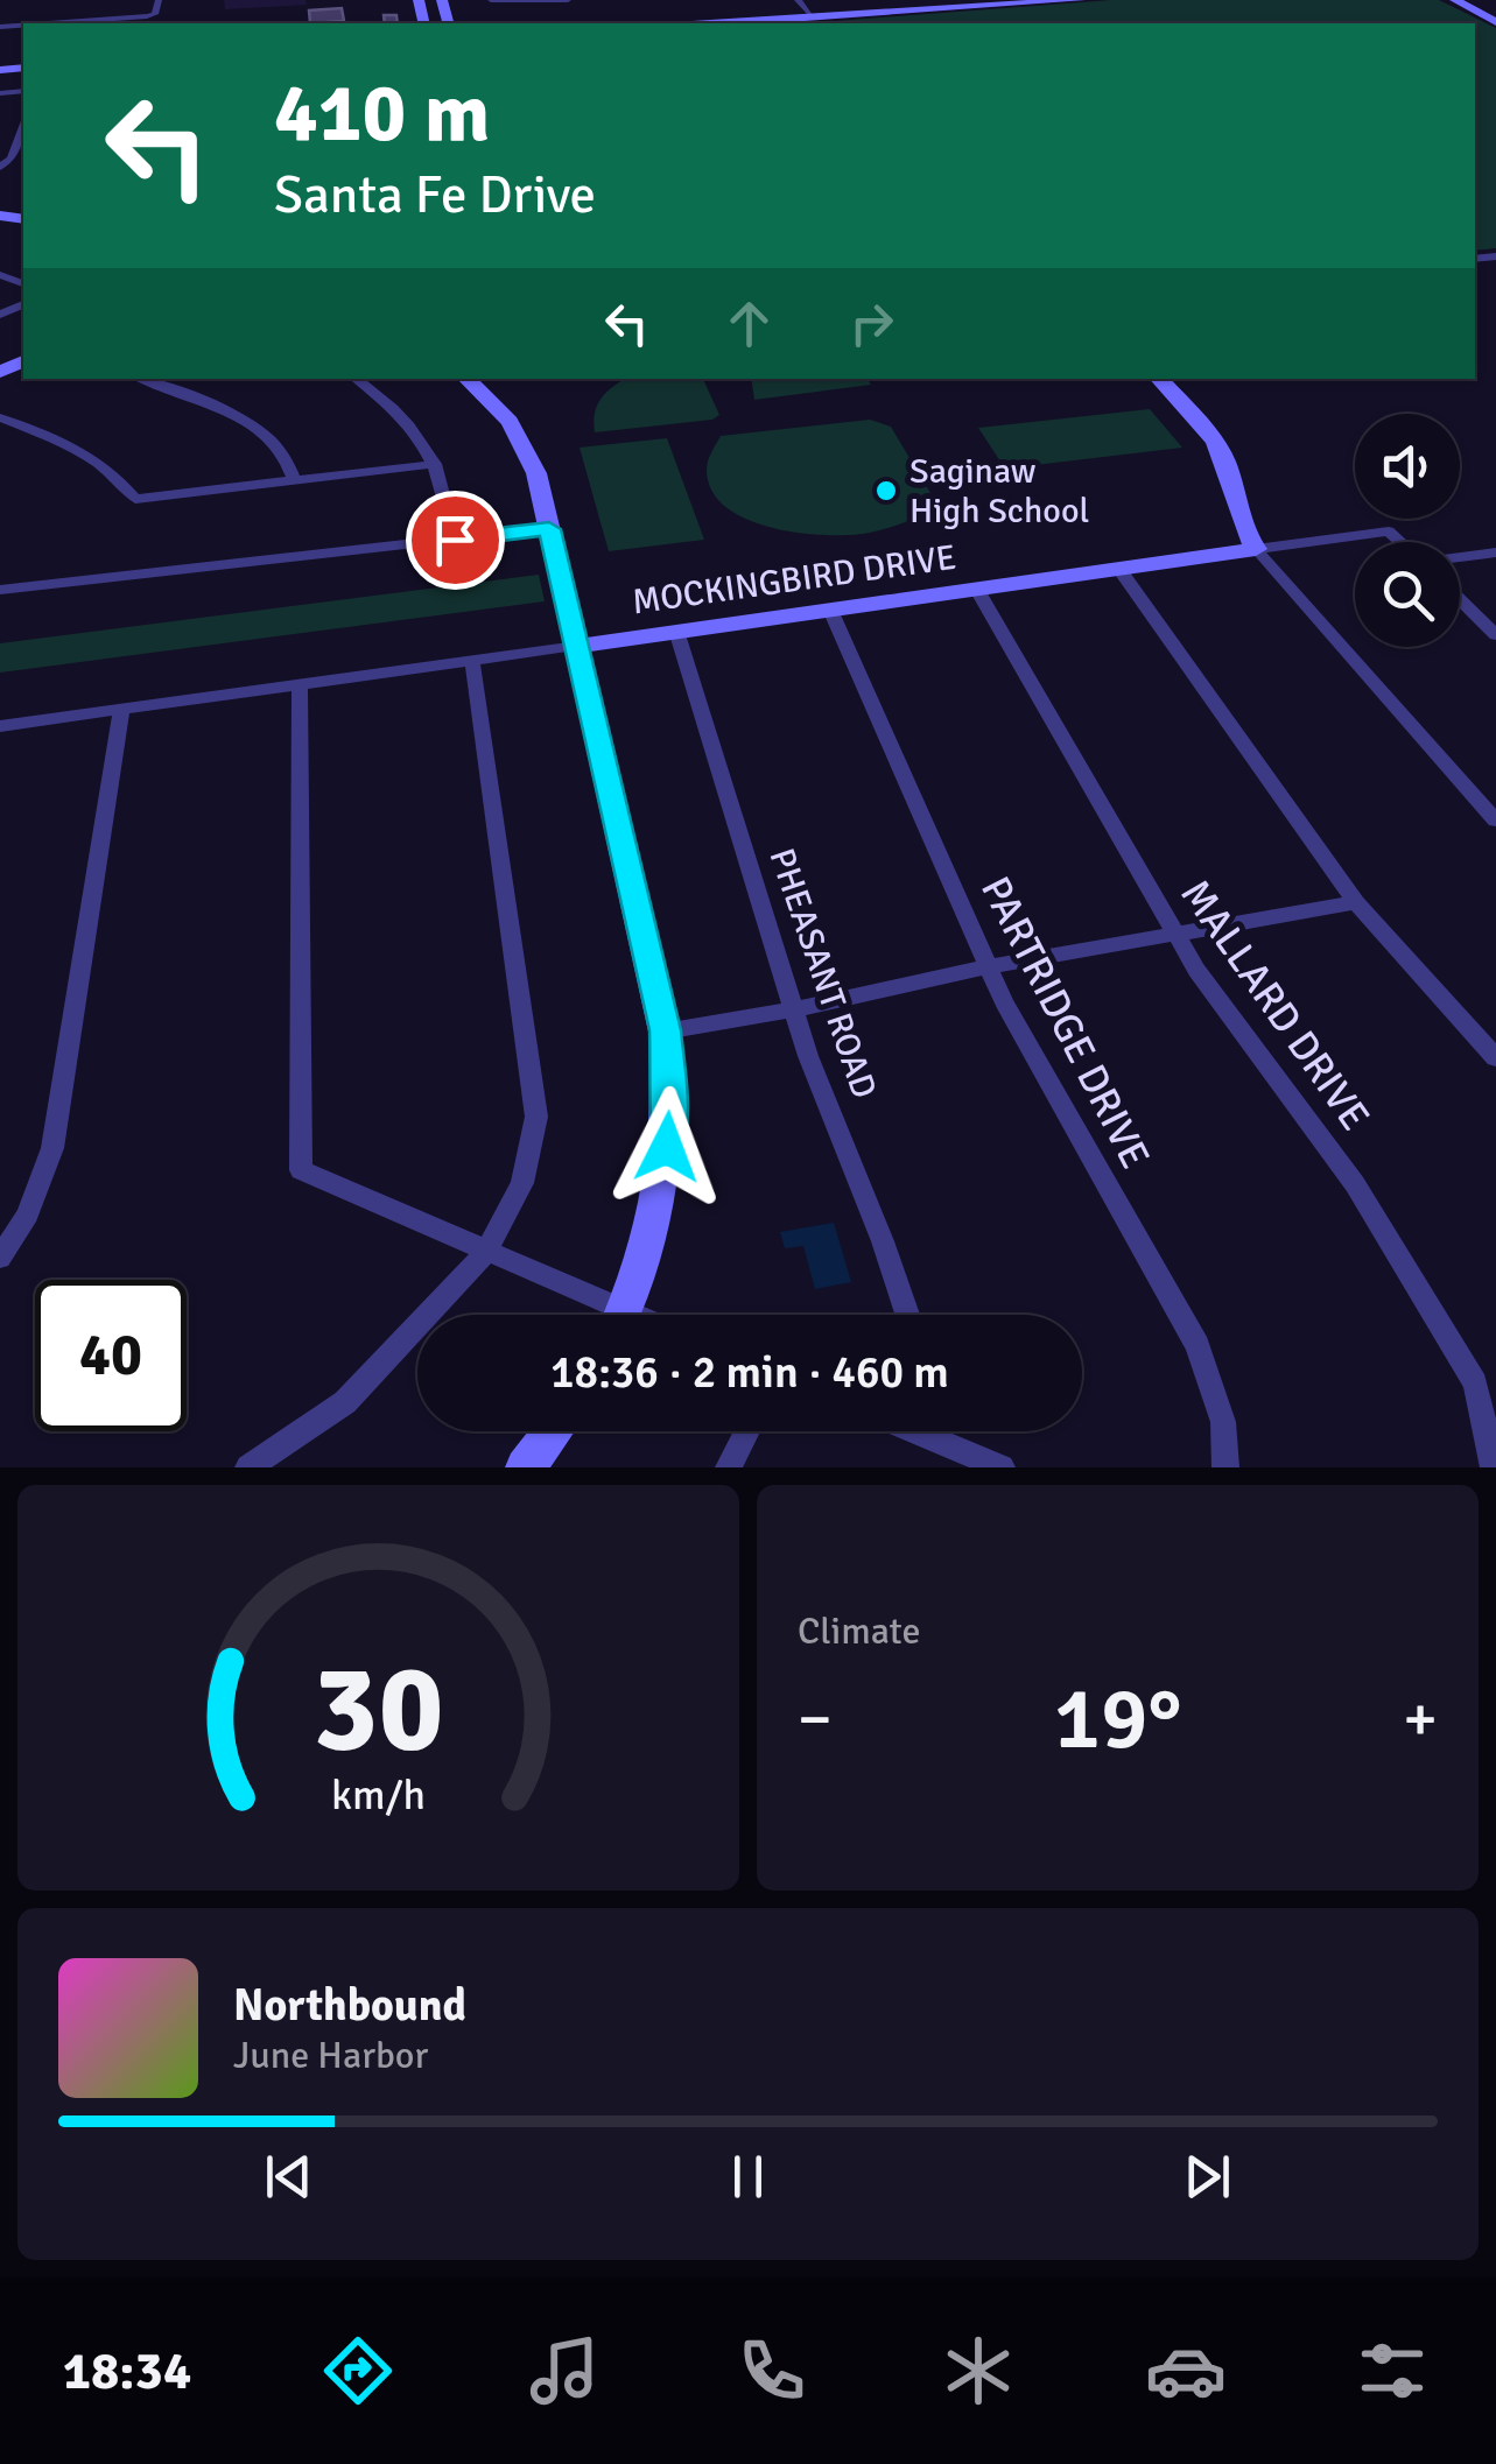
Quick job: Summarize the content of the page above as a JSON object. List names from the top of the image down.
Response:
{
  "streets": {
    "street": [
      "MOCKINGBIRD DRIVE",
      "PHEASANT ROAD",
      "MALLARD DRIVE",
      "PARTRIDGE DRIVE"
    ]
  },
  "crossings": [
    ["MOCKINGBIRD DRIVE", "PHEASANT ROAD"],
    ["MOCKINGBIRD DRIVE", "MALLARD DRIVE"],
    ["MOCKINGBIRD DRIVE", "PARTRIDGE DRIVE"]
  ],
  "places": ["Saginaw High School"],
  "page": {
    "turn": ["410 m", "Santa Fe Drive"],
    "limit": "40",
    "trip": "18:36 · 2 min · 460 m",
    "tile": "Climate",
    "heat": ["−", "19°", "+"],
    "song": ["Northbound", "June Harbor"],
    "tabs": "18:34",
    "gauge": ["30", "km/h"]
  }
}
